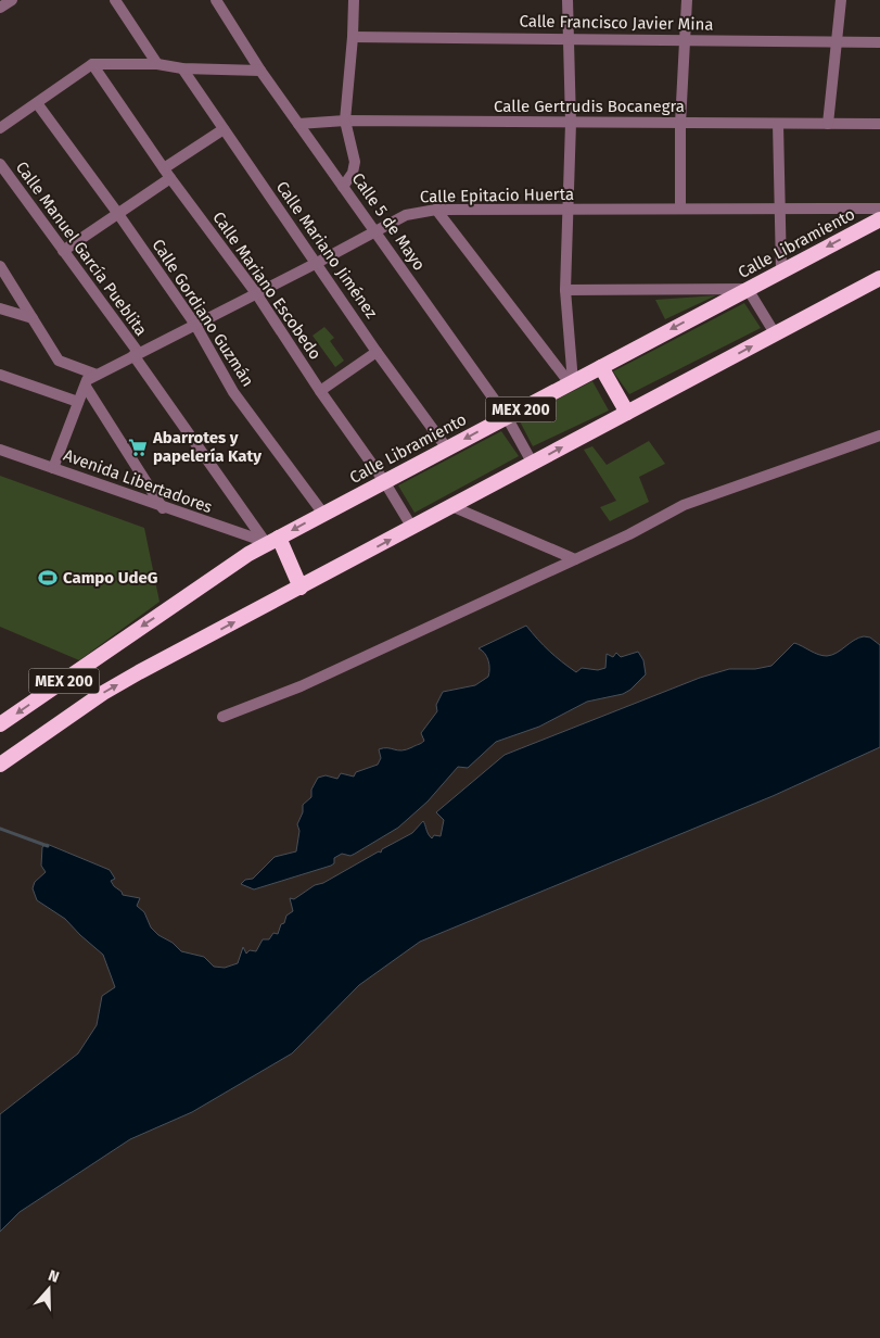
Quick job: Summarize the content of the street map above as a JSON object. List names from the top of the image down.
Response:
{
  "streets": {
    "highway": ["Calle Libramiento", "MEX 200"],
    "street": [
      "Calle Francisco Javier Mina",
      "Calle Gertrudis Bocanegra",
      "Calle Epitacio Huerta",
      "Calle 5 de Mayo",
      "Calle Manuel García Pueblita",
      "Calle Mariano Jiménez",
      "Calle Mariano Escobedo",
      "Calle Gordiano Guzmán",
      "Avenida Libertadores"
    ]
  },
  "crossings": [
    ["Calle Gertrudis Bocanegra", "Calle 5 de Mayo"],
    ["Calle Epitacio Huerta", "Calle 5 de Mayo"],
    ["Calle Epitacio Huerta", "Calle Libramiento"],
    ["Calle Epitacio Huerta", "Calle Manuel García Pueblita"],
    ["Calle Epitacio Huerta", "Calle Mariano Jiménez"],
    ["Calle Epitacio Huerta", "Calle Mariano Escobedo"],
    ["Calle Epitacio Huerta", "Calle Gordiano Guzmán"],
    ["Calle Epitacio Huerta", "Avenida Libertadores"],
    ["Calle 5 de Mayo", "Calle Libramiento"],
    ["Calle 5 de Mayo", "MEX 200"],
    ["Calle Libramiento", "Calle Manuel García Pueblita"],
    ["Calle Libramiento", "Calle Mariano Jiménez"],
    ["Calle Libramiento", "Calle Mariano Escobedo"],
    ["Calle Libramiento", "Calle Gordiano Guzmán"],
    ["Calle Libramiento", "Avenida Libertadores"],
    ["Calle Manuel García Pueblita", "Avenida Libertadores"],
    ["Calle Mariano Escobedo", "MEX 200"]
  ],
  "places": {
    "supermarket": ["Abarrotes y papelería Katy"],
    "sports": ["Campo UdeG"]
  },
  "north": "top"
}
